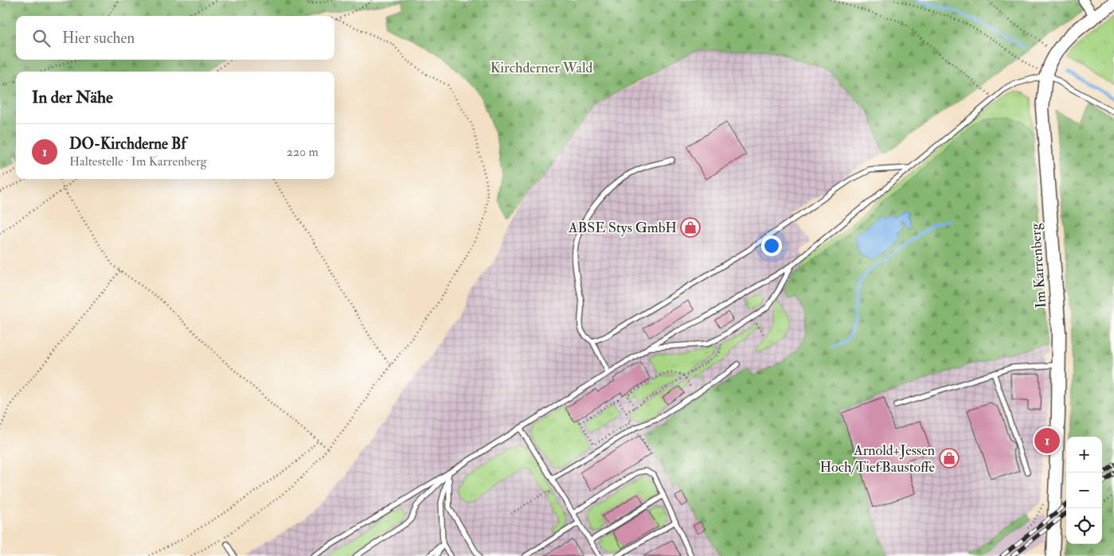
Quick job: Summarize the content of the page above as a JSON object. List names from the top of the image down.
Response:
{
  "streets": {
    "street": ["Im Karrenberg"]
  },
  "parks": ["Kirchderner Wald"],
  "places": {
    "shop": ["ABSE Stys GmbH", "Arnold+Jessen Hoch/TiefBaustoffe"]
  },
  "page": {
    "search": "Hier suchen",
    "heading": "In der Nähe",
    "list": [
      {
        "mark": "1",
        "name": "DO-Kirchderne Bf",
        "note": "Haltestelle · Im Karrenberg",
        "value": "220 m"
      }
    ],
    "pins": "1",
    "map_buttons": ["+", "−"]
  }
}
